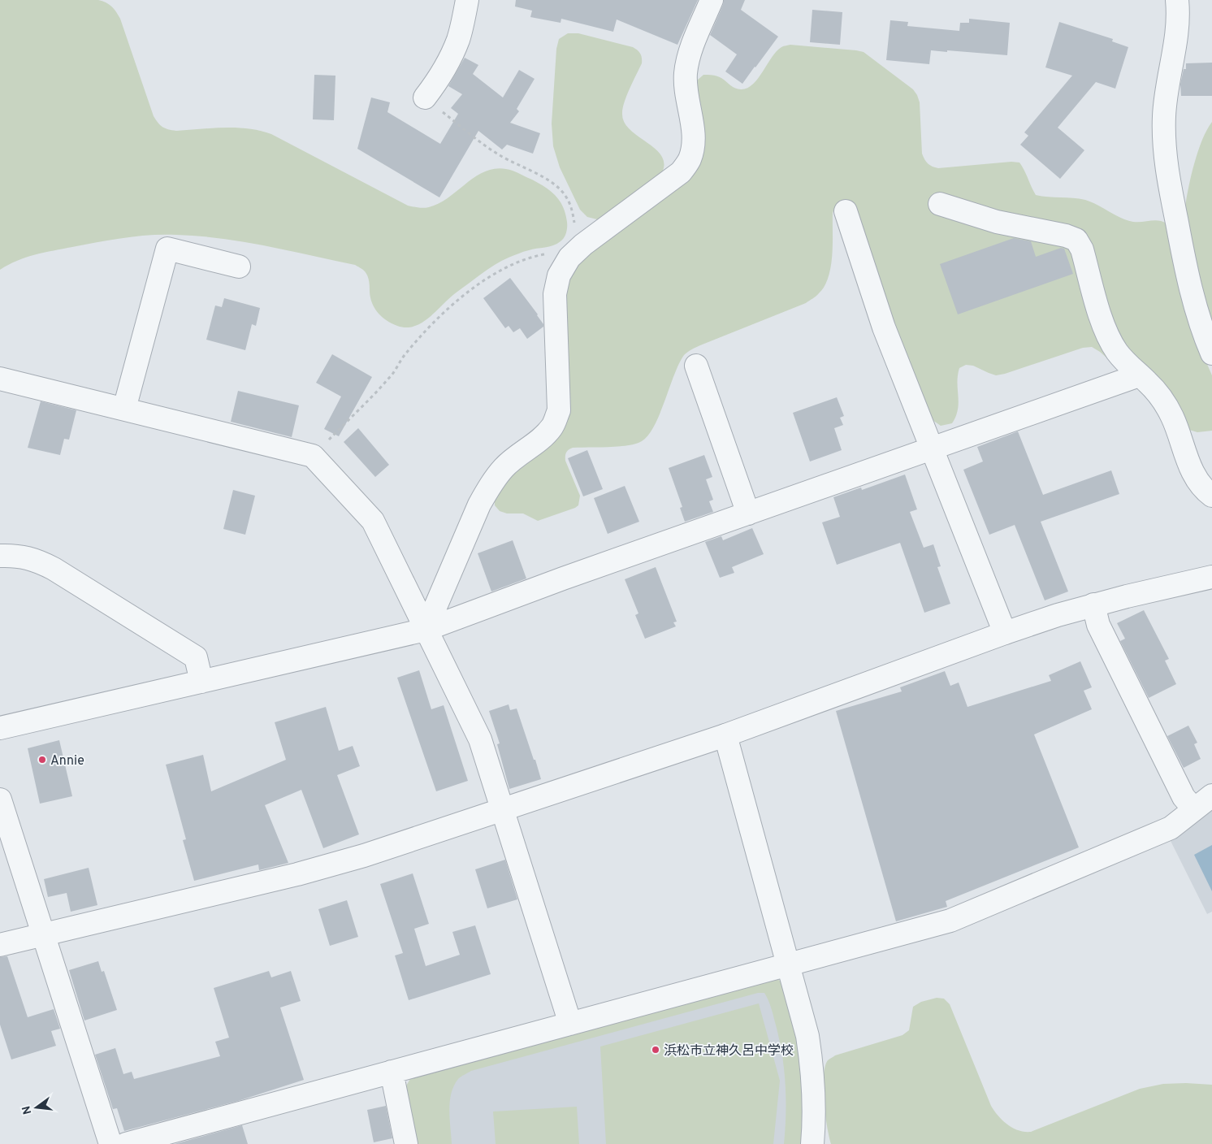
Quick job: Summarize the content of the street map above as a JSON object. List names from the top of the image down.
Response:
{
  "places": ["Annie", "浜松市立神久呂中学校"],
  "north": "left"
}
